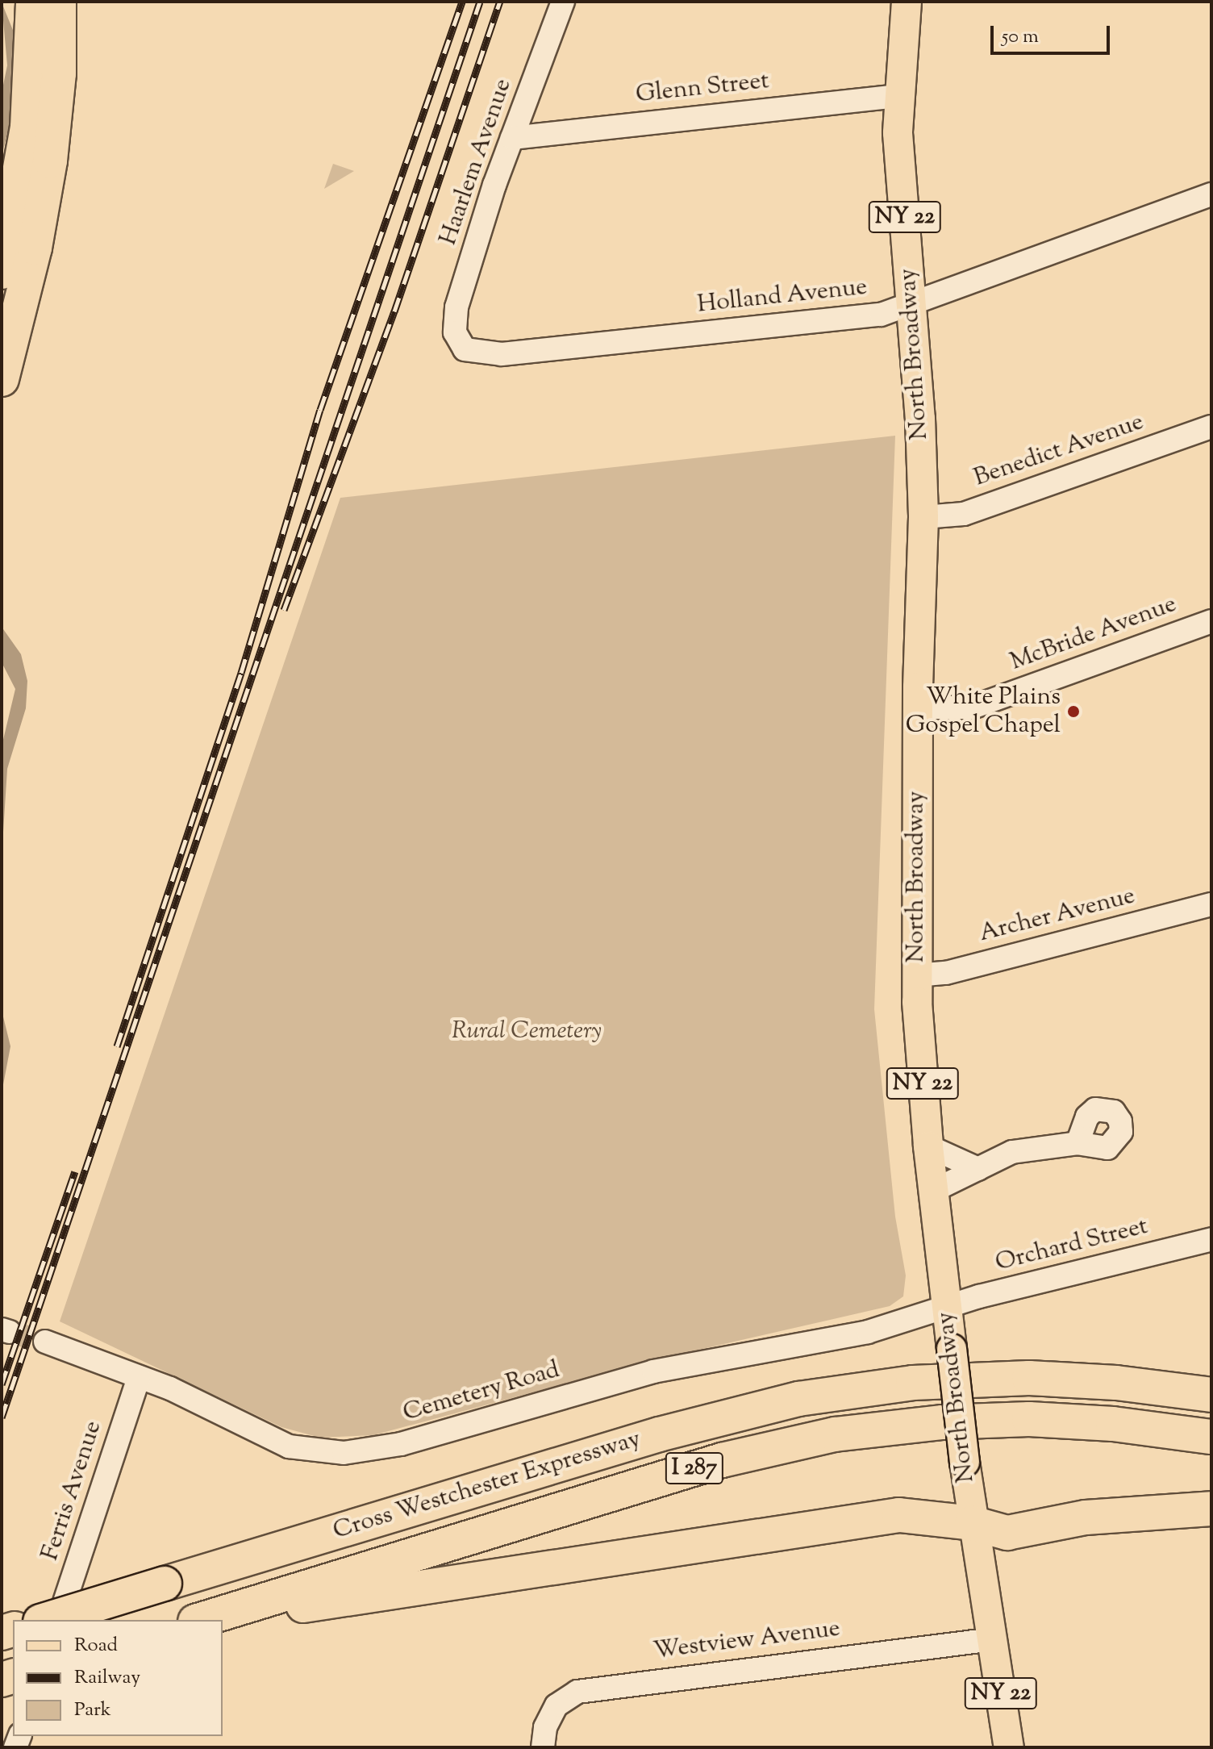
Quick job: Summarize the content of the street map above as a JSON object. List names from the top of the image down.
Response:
{
  "streets": {
    "highway": ["I 287", "Cross Westchester Expressway"],
    "main road": ["NY 22", "North Broadway"],
    "street": [
      "Glenn Street",
      "Haarlem Avenue",
      "Holland Avenue",
      "Benedict Avenue",
      "McBride Avenue",
      "Archer Avenue",
      "Orchard Street",
      "Cemetery Road",
      "Ferris Avenue",
      "Westview Avenue"
    ]
  },
  "crossings": [
    ["Glenn Street", "Haarlem Avenue"],
    ["Glenn Street", "North Broadway"],
    ["Haarlem Avenue", "Holland Avenue"],
    ["Holland Avenue", "North Broadway"],
    ["North Broadway", "Benedict Avenue"],
    ["North Broadway", "McBride Avenue"],
    ["North Broadway", "Archer Avenue"],
    ["North Broadway", "Orchard Street"],
    ["North Broadway", "Cemetery Road"],
    ["North Broadway", "Westview Avenue"],
    ["Orchard Street", "Cemetery Road"],
    ["Cemetery Road", "Ferris Avenue"]
  ],
  "parks": ["Rural Cemetery"],
  "places": ["White Plains Gospel Chapel"],
  "legend": ["Road", "Railway", "Park"],
  "scale_bar": "50 m"
}
